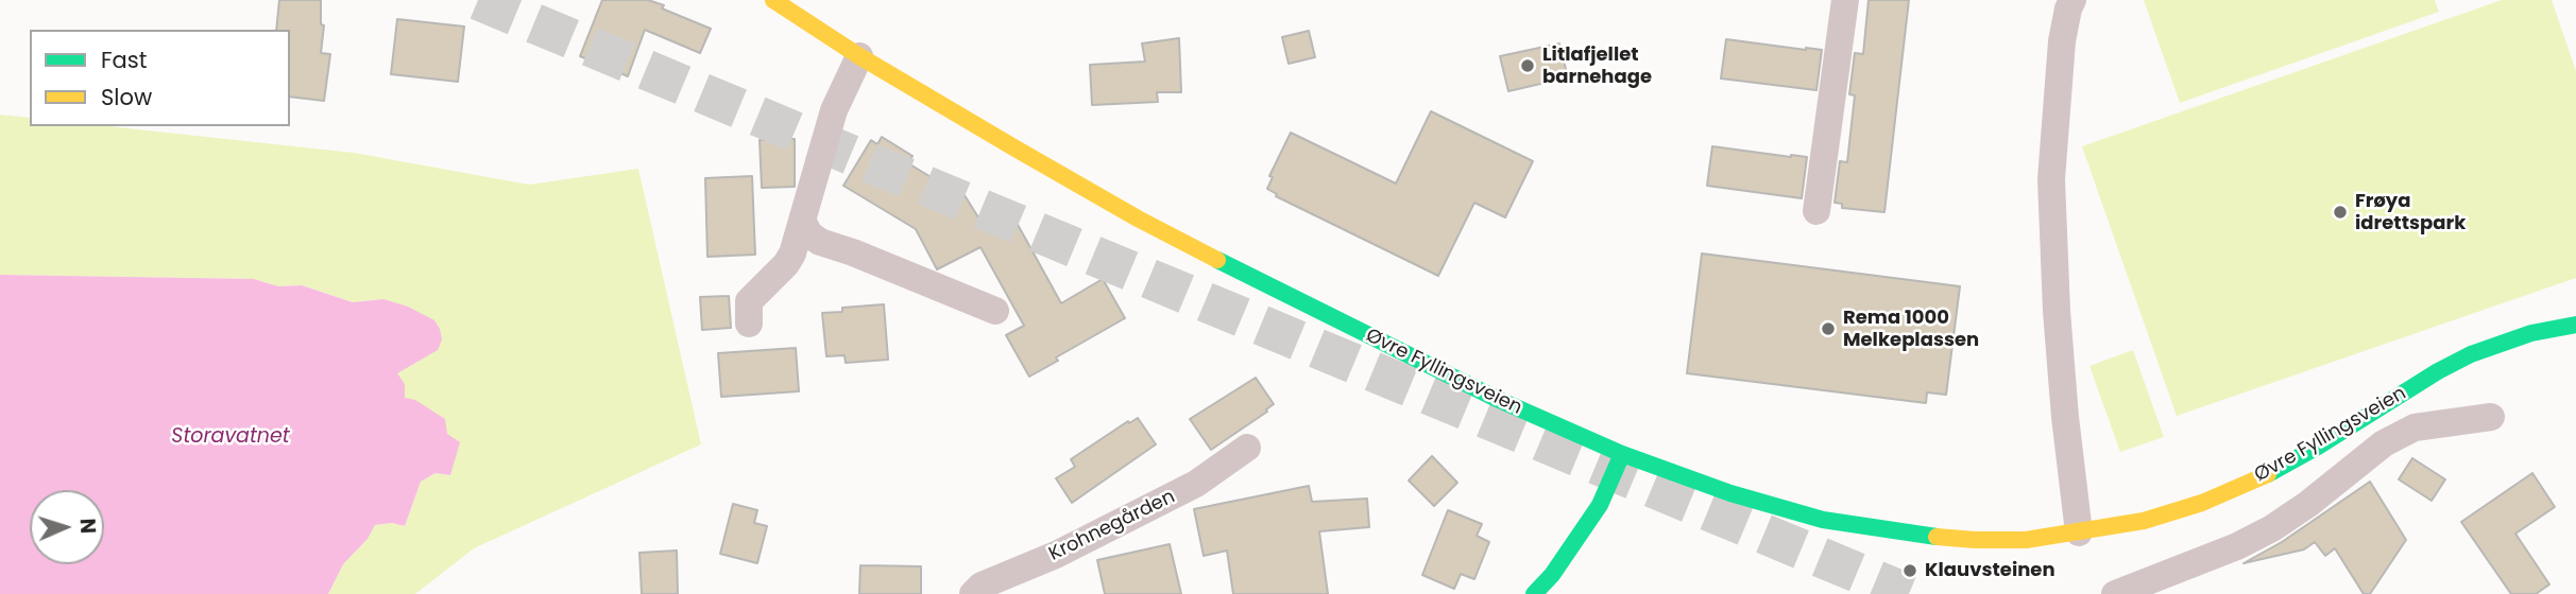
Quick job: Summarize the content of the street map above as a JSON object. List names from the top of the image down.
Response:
{
  "streets": {
    "main road": ["Øvre Fyllingsveien"],
    "street": ["Krohnegården"]
  },
  "water": ["Storavatnet"],
  "places": [
    "Litlafjellet barnehage",
    "Frøya idrettspark",
    "Rema 1000 Melkeplassen",
    "Klauvsteinen"
  ],
  "legend": ["Fast", "Slow"],
  "north": "right"
}
